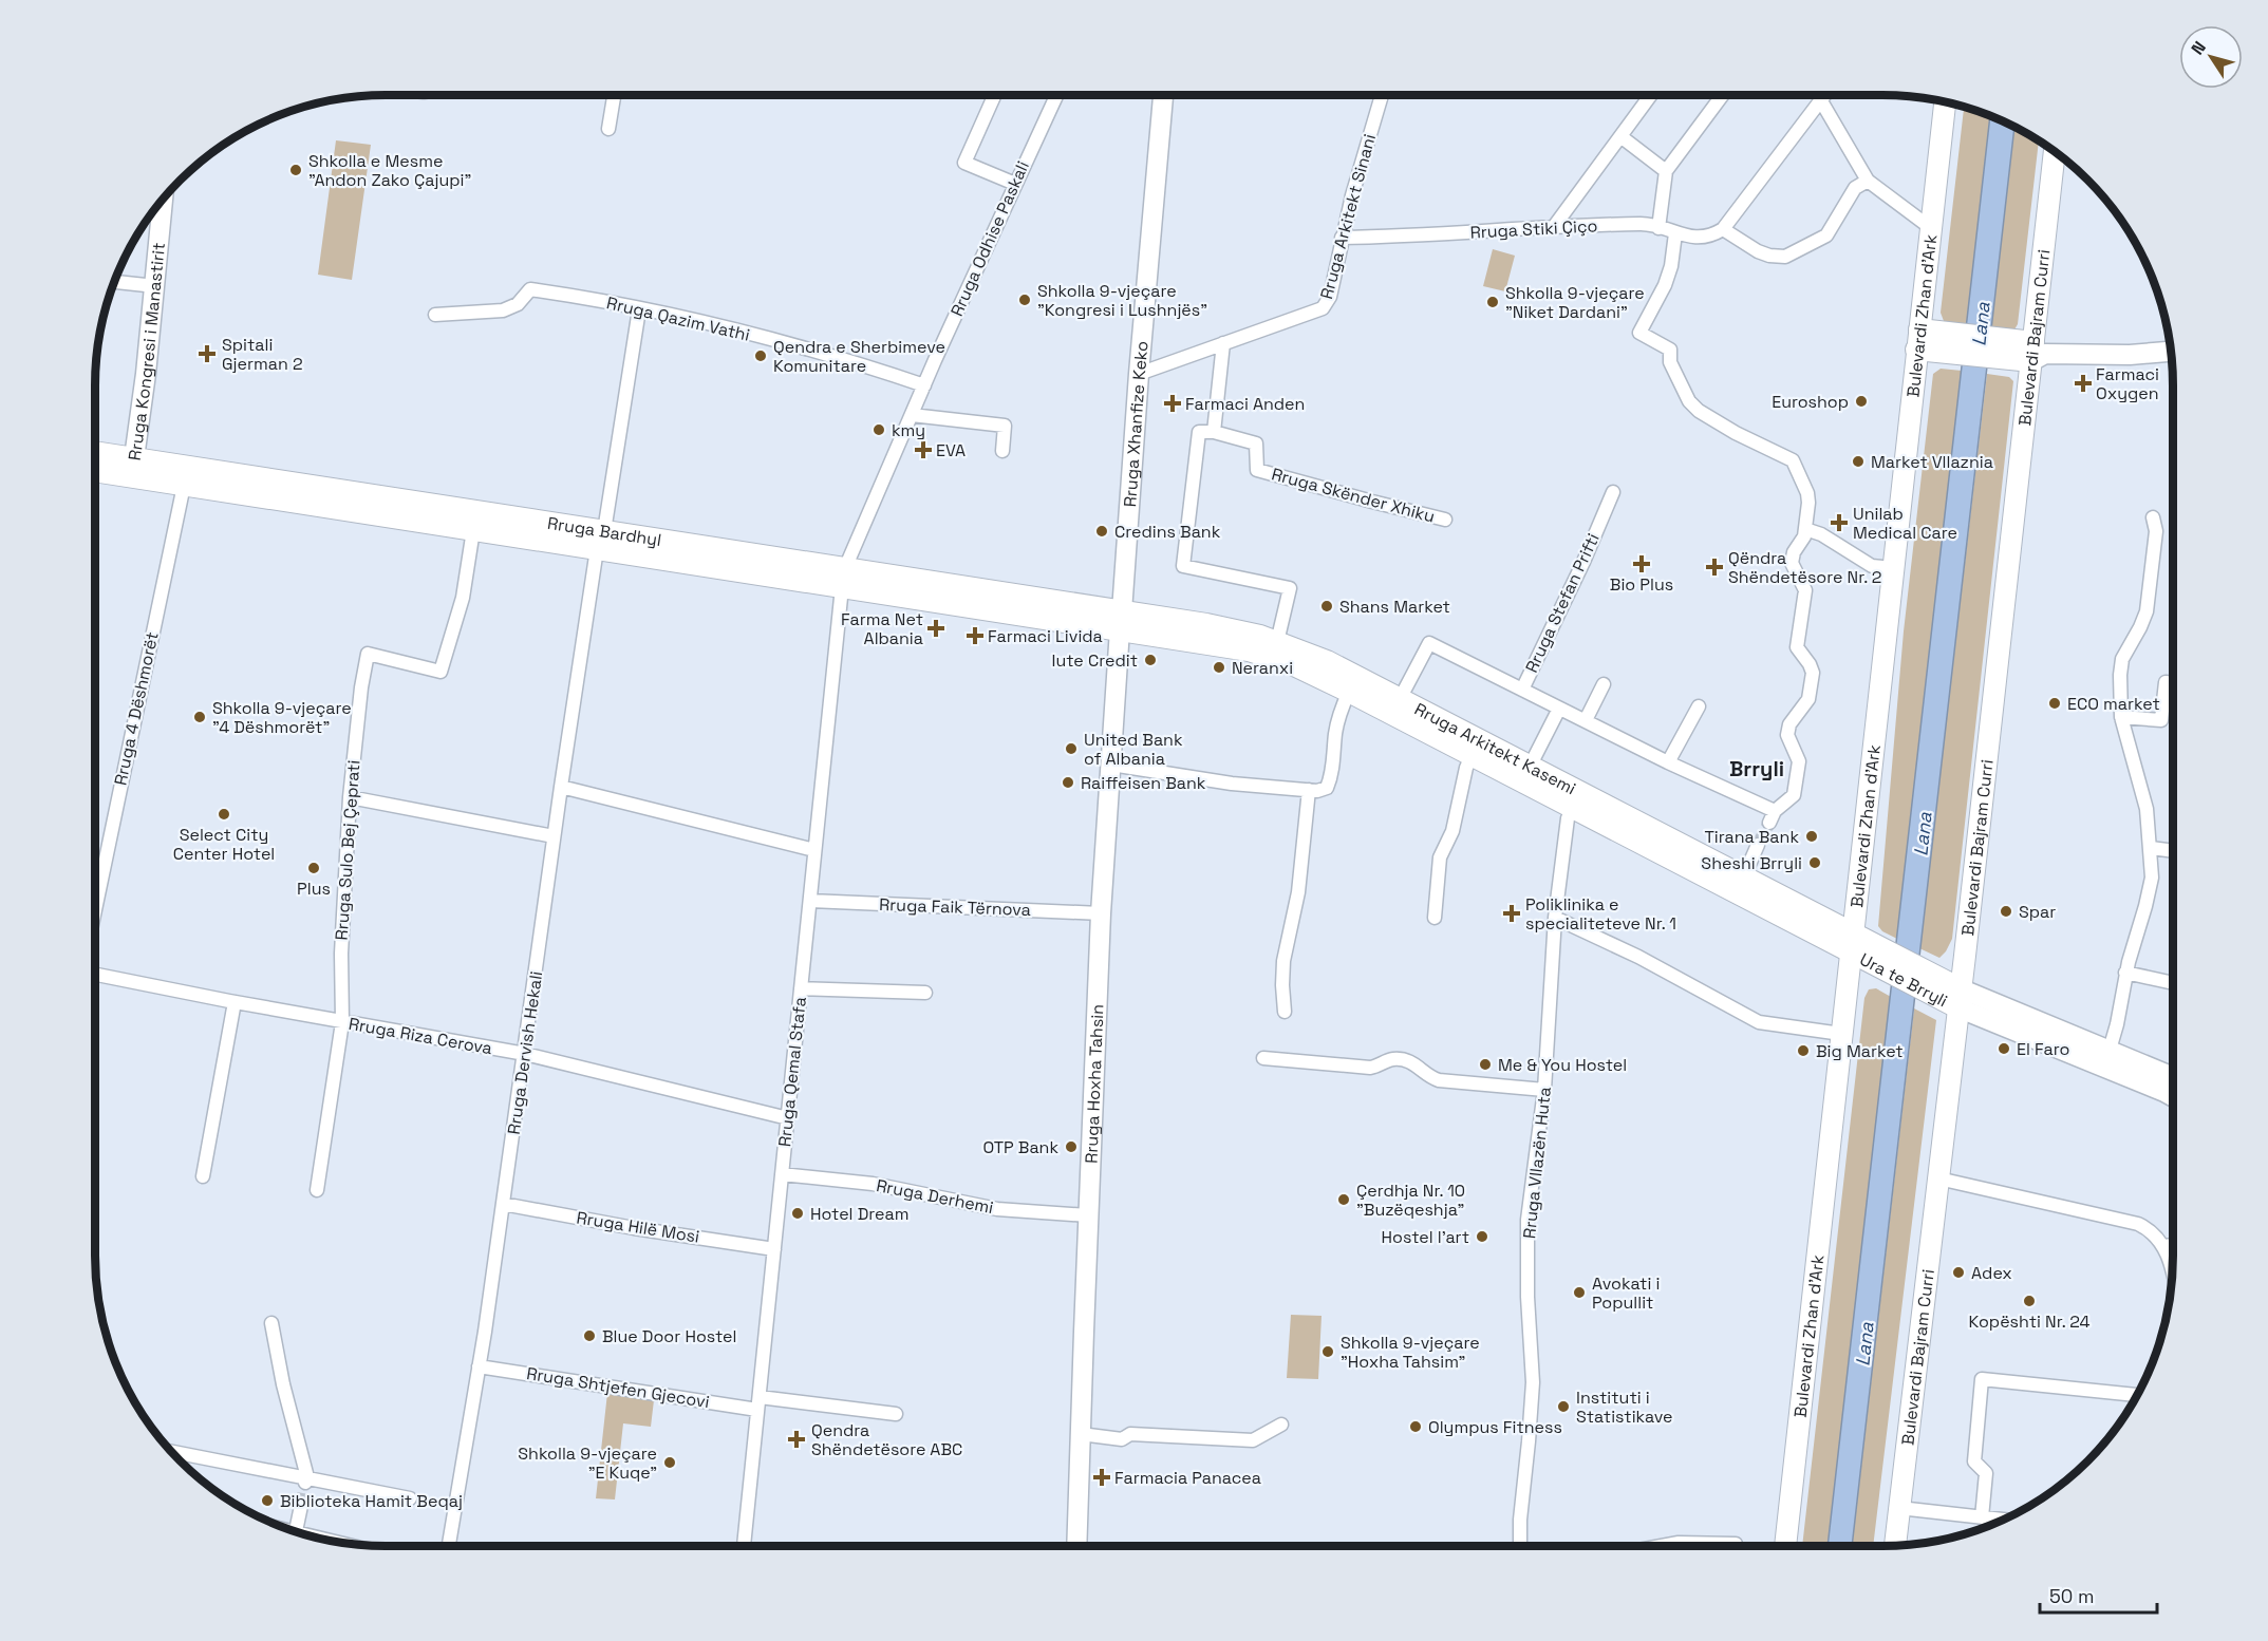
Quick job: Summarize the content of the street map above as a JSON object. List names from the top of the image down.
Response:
{
  "streets": {
    "main road": [
      "Bulevardi Zhan d'Ark",
      "Bulevardi Bajram Curri",
      "Rruga Kongresi i Manastirit",
      "Rruga Xhanfize Keko",
      "Rruga Bardhyl",
      "Rruga Arkitekt Kasemi",
      "Ura te Brryli",
      "Rruga Hoxha Tahsin"
    ],
    "street": [
      "Rruga Arkitekt Sinani",
      "Rruga Stiki Çiço",
      "Rruga Odhise Paskali",
      "Rruga Qazim Vathi",
      "Rruga Skënder Xhiku",
      "Rruga Stefan Prifti",
      "Rruga 4 Dëshmorët",
      "Rruga Sulo Bej Çeprati",
      "Rruga Faik Tërnova",
      "Rruga Riza Cerova",
      "Rruga Dervish Hekali",
      "Rruga Qemal Stafa",
      "Rruga Vllazën Huta",
      "Rruga Derhemi",
      "Rruga Hilë Mosi",
      "Rruga Shtjefen Gjecovi"
    ]
  },
  "crossings": [
    ["Rruga Arkitekt Sinani", "Rruga Stiki Çiço"],
    ["Rruga Arkitekt Sinani", "Rruga Xhanfize Keko"],
    ["Rruga Odhise Paskali", "Rruga Qazim Vathi"],
    ["Rruga Odhise Paskali", "Rruga Bardhyl"],
    ["Rruga Odhise Paskali", "Rruga Qemal Stafa"],
    ["Bulevardi Zhan d'Ark", "Rruga Arkitekt Kasemi"],
    ["Bulevardi Zhan d'Ark", "Ura te Brryli"],
    ["Rruga Qazim Vathi", "Rruga Dervish Hekali"],
    ["Bulevardi Bajram Curri", "Ura te Brryli"],
    ["Rruga Kongresi i Manastirit", "Rruga Bardhyl"],
    ["Rruga Xhanfize Keko", "Rruga Bardhyl"],
    ["Rruga Xhanfize Keko", "Rruga Arkitekt Kasemi"],
    ["Rruga Xhanfize Keko", "Rruga Hoxha Tahsin"],
    ["Rruga Bardhyl", "Rruga 4 Dëshmorët"],
    ["Rruga Bardhyl", "Rruga Arkitekt Kasemi"],
    ["Rruga Bardhyl", "Rruga Sulo Bej Çeprati"],
    ["Rruga Bardhyl", "Rruga Dervish Hekali"],
    ["Rruga Bardhyl", "Rruga Qemal Stafa"],
    ["Rruga Bardhyl", "Rruga Hoxha Tahsin"],
    ["Rruga Stefan Prifti", "Rruga Arkitekt Kasemi"],
    ["Rruga Arkitekt Kasemi", "Ura te Brryli"],
    ["Rruga Arkitekt Kasemi", "Rruga Hoxha Tahsin"],
    ["Rruga Arkitekt Kasemi", "Rruga Vllazën Huta"],
    ["Rruga Sulo Bej Çeprati", "Rruga Riza Cerova"],
    ["Rruga Faik Tërnova", "Rruga Qemal Stafa"],
    ["Rruga Faik Tërnova", "Rruga Hoxha Tahsin"],
    ["Rruga Riza Cerova", "Rruga Dervish Hekali"],
    ["Rruga Riza Cerova", "Rruga Qemal Stafa"],
    ["Rruga Dervish Hekali", "Rruga Hilë Mosi"],
    ["Rruga Dervish Hekali", "Rruga Shtjefen Gjecovi"],
    ["Rruga Qemal Stafa", "Rruga Derhemi"],
    ["Rruga Qemal Stafa", "Rruga Hilë Mosi"],
    ["Rruga Qemal Stafa", "Rruga Shtjefen Gjecovi"],
    ["Rruga Hoxha Tahsin", "Rruga Derhemi"]
  ],
  "districts": ["Brryli"],
  "water": ["Lana"],
  "places": {
    "other": [
      "Shkolla e Mesme \"Andon Zako Çajupi\"",
      "Shkolla 9-vjeçare \"Kongresi i Lushnjës\"",
      "Shkolla 9-vjeçare \"Niket Dardani\"",
      "Qendra e Sherbimeve Komunitare",
      "Euroshop",
      "kmy",
      "Market Vllaznia",
      "Credins Bank",
      "Shans Market",
      "Iute Credit",
      "Neranxi",
      "ECO market",
      "Shkolla 9-vjeçare \"4 Dëshmorët\"",
      "United Bank of Albania",
      "Raiffeisen Bank",
      "Select City Center Hotel",
      "Tirana Bank",
      "Sheshi Brryli",
      "Plus",
      "Spar",
      "El Faro",
      "Big Market",
      "Me & You Hostel",
      "OTP Bank",
      "Çerdhja Nr. 10 \"Buzëqeshja\"",
      "Hotel Dream",
      "Hostel l’art",
      "Adex",
      "Avokati i Popullit",
      "Kopështi Nr. 24",
      "Blue Door Hostel",
      "Shkolla 9-vjeçare \"Hoxha Tahsim\"",
      "Instituti i Statistikave",
      "Olympus Fitness",
      "Shkolla 9-vjeçare \"E Kuqe\"",
      "Biblioteka Hamit Beqaj"
    ],
    "health": [
      "Spitali Gjerman 2",
      "Farmaci Oxygen",
      "Farmaci Anden",
      "EVA",
      "Unilab Medical Care",
      "Bio Plus",
      "Qëndra Shëndetësore Nr. 2",
      "Farma Net Albania",
      "Farmaci Livida",
      "Poliklinika e specialiteteve Nr. 1",
      "Qendra Shëndetësore ABC",
      "Farmacia Panacea"
    ]
  },
  "scale_bar": "50 m",
  "north": "top left"
}
